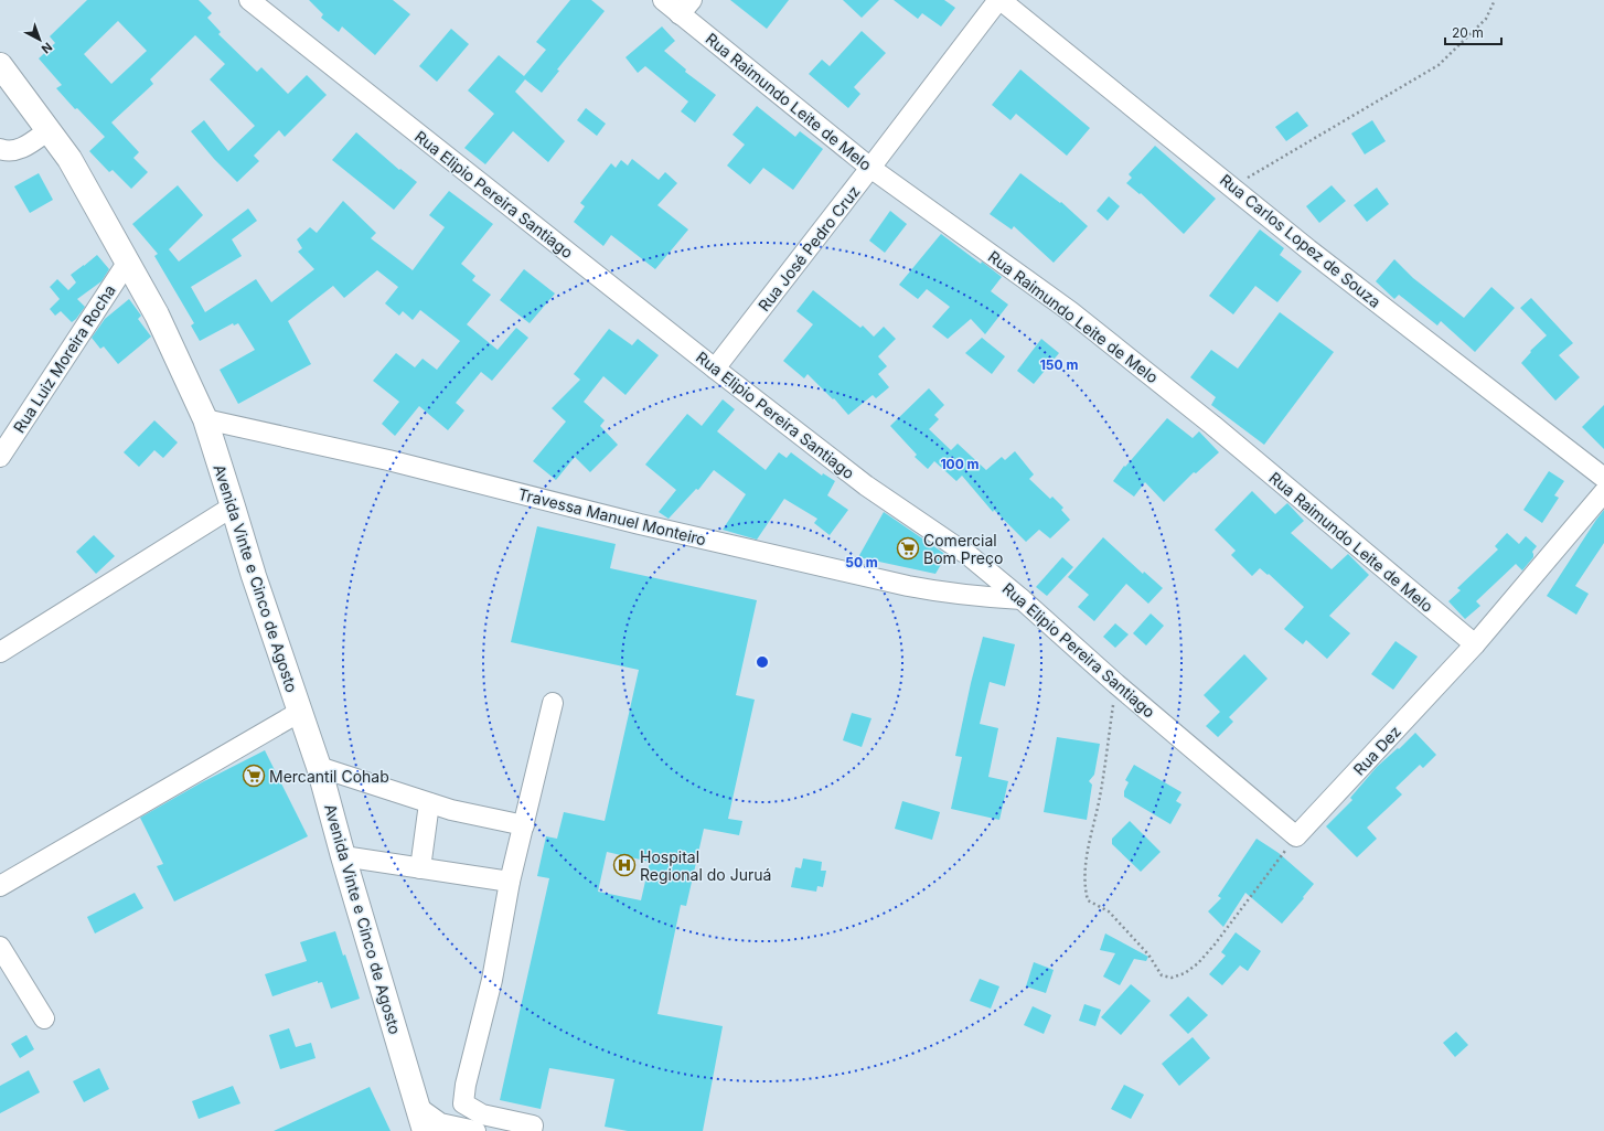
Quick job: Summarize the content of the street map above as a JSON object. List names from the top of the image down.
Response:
{
  "streets": {
    "main road": ["Avenida Vinte e Cinco de Agosto"],
    "street": [
      "Rua Raimundo Leite de Melo",
      "Rua Elipio Pereira Santiago",
      "Rua Carlos Lopez de Souza",
      "Rua José Pedro Cruz",
      "Rua Luiz Moreira Rocha",
      "Travessa Manuel Monteiro",
      "Rua Dez"
    ]
  },
  "crossings": [
    ["Rua Raimundo Leite de Melo", "Rua José Pedro Cruz"],
    ["Rua Raimundo Leite de Melo", "Rua Dez"],
    ["Rua Elipio Pereira Santiago", "Rua José Pedro Cruz"],
    ["Rua Elipio Pereira Santiago", "Travessa Manuel Monteiro"],
    ["Rua Elipio Pereira Santiago", "Rua Dez"],
    ["Rua Carlos Lopez de Souza", "Rua José Pedro Cruz"],
    ["Rua Luiz Moreira Rocha", "Avenida Vinte e Cinco de Agosto"],
    ["Travessa Manuel Monteiro", "Avenida Vinte e Cinco de Agosto"]
  ],
  "places": {
    "supermarket": ["Comercial Bom Preço", "Mercantil Cohab"],
    "hospital": ["Hospital Regional do Juruá"]
  },
  "scale_bar": "20 m",
  "north": "bottom right",
  "rings": ["150 m", "100 m", "50 m"]
}
